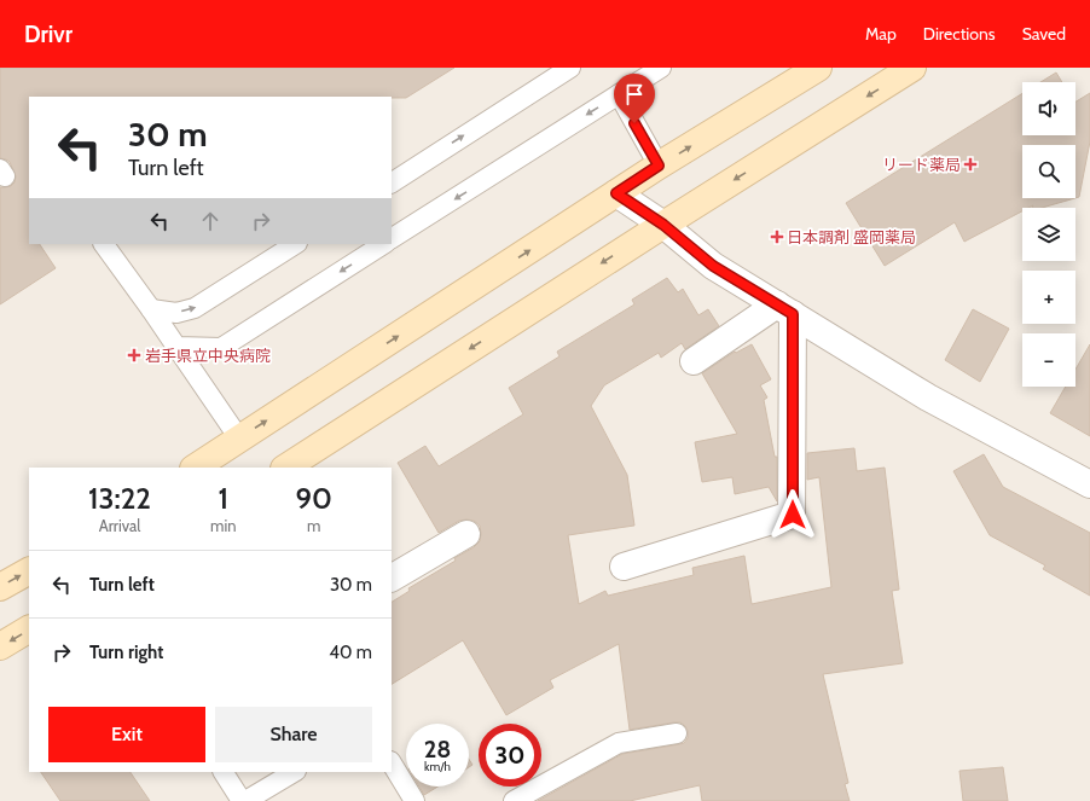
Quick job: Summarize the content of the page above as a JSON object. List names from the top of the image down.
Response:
{
  "places": {
    "health": ["リード薬局", "日本調剤 盛岡薬局", "岩手県立中央病院"]
  },
  "page": {
    "header": "Drivr",
    "nav": ["Map", "Directions", "Saved"],
    "map_buttons": ["+", "−"],
    "turn": ["30 m", "Turn left"],
    "eta": [
      "13:22",
      "Arrival",
      "1",
      "min",
      "90",
      "m"
    ],
    "list": [
      {
        "name": "Turn left",
        "value": "30 m"
      },
      {
        "name": "Turn right",
        "value": "40 m"
      }
    ],
    "buttons": ["Exit", "Share"],
    "speed": "28 km/h",
    "limit": "30"
  }
}
